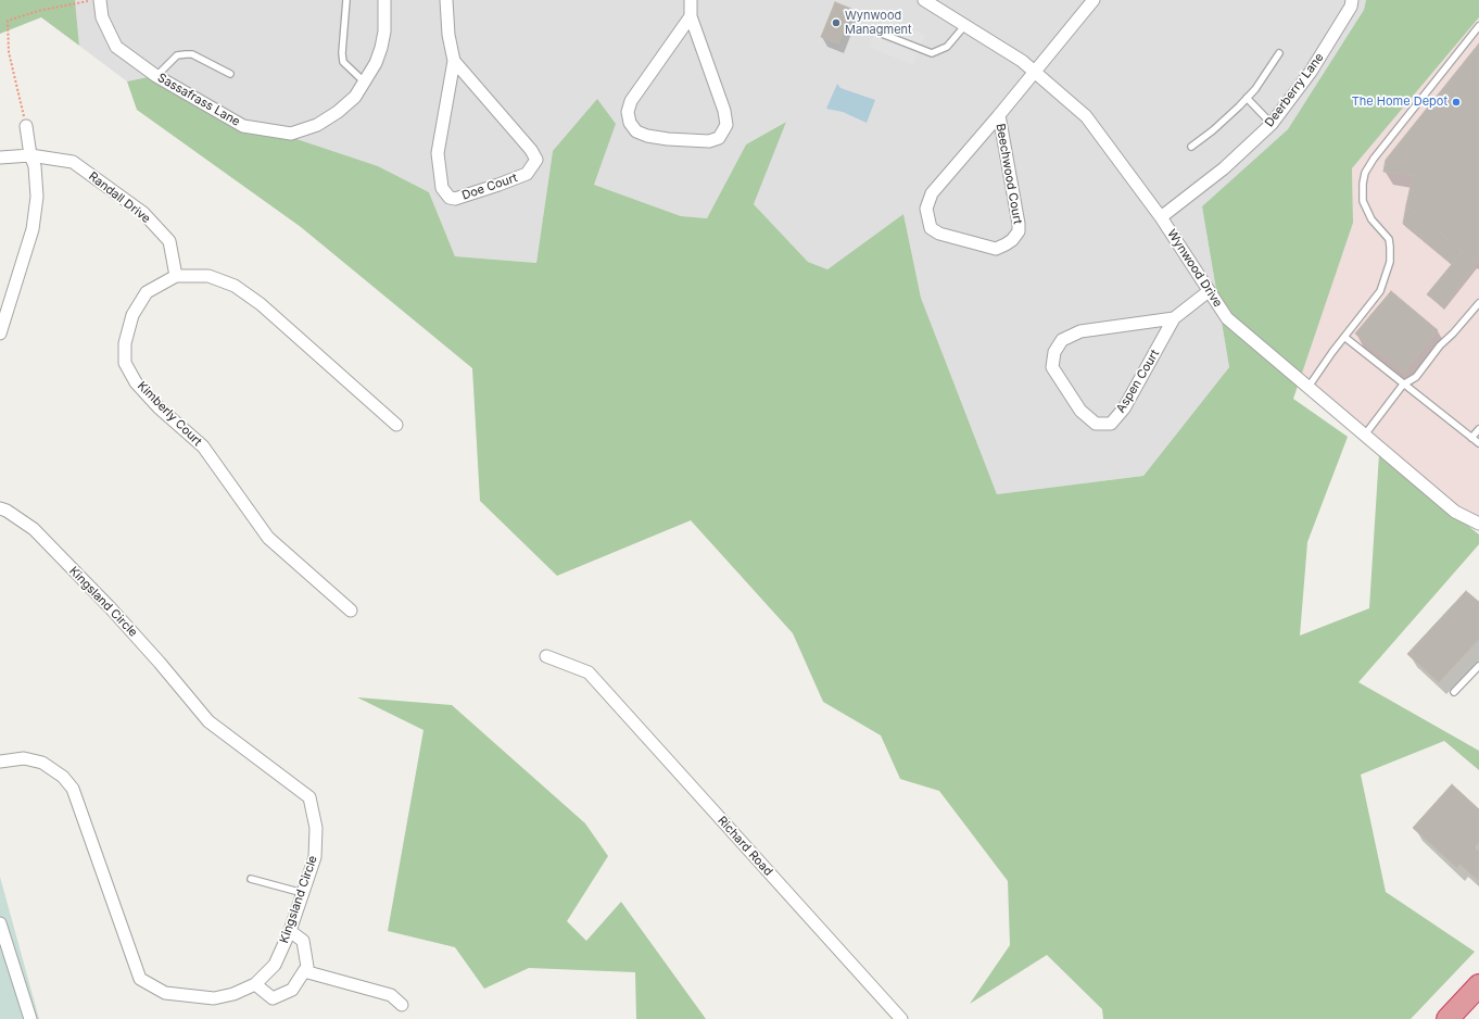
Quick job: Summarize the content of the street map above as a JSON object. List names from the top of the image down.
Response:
{
  "streets": {
    "street": [
      "Deerberry Lane",
      "Sassafrass Lane",
      "Beechwood Court",
      "Doe Court",
      "Randall Drive",
      "Wynwood Drive",
      "Aspen Court",
      "Kimberly Court",
      "Kingsland Circle",
      "Richard Road"
    ]
  },
  "crossings": [
    ["Deerberry Lane", "Wynwood Drive"],
    ["Beechwood Court", "Wynwood Drive"],
    ["Randall Drive", "Kimberly Court"],
    ["Wynwood Drive", "Aspen Court"]
  ],
  "places": ["Wynwood Managment", "The Home Depot"]
}
